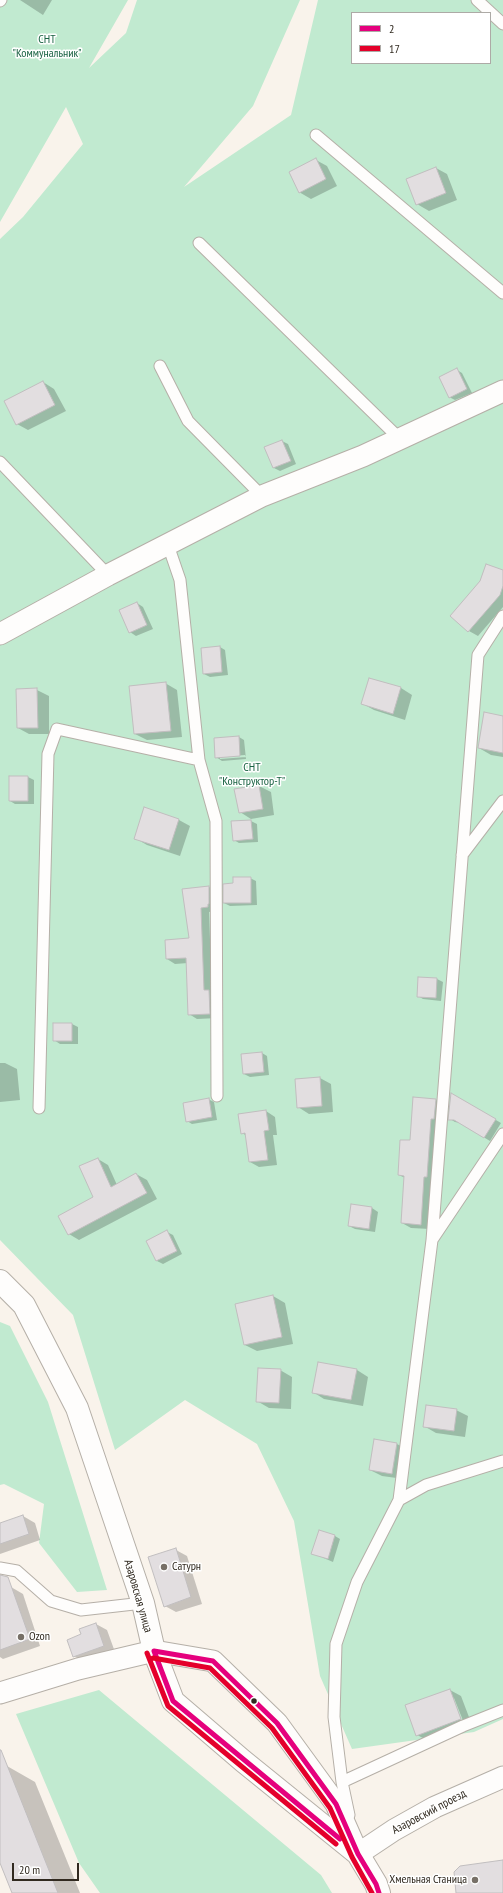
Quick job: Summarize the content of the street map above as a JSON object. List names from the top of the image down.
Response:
{
  "streets": {
    "street": ["Азаровская улица", "Азаровский проезд"]
  },
  "crossings": [
    ["Азаровская улица", "Азаровский проезд"]
  ],
  "parks": ["СНТ \"Коммунальник\"", "СНТ \"Конструктор-Т\""],
  "places": ["Сатурн", "Ozon", "Хмельная Станица"],
  "lines": ["transit line 2", "transit line 17"],
  "legend": ["2", "17"],
  "scale_bar": "20 m"
}
